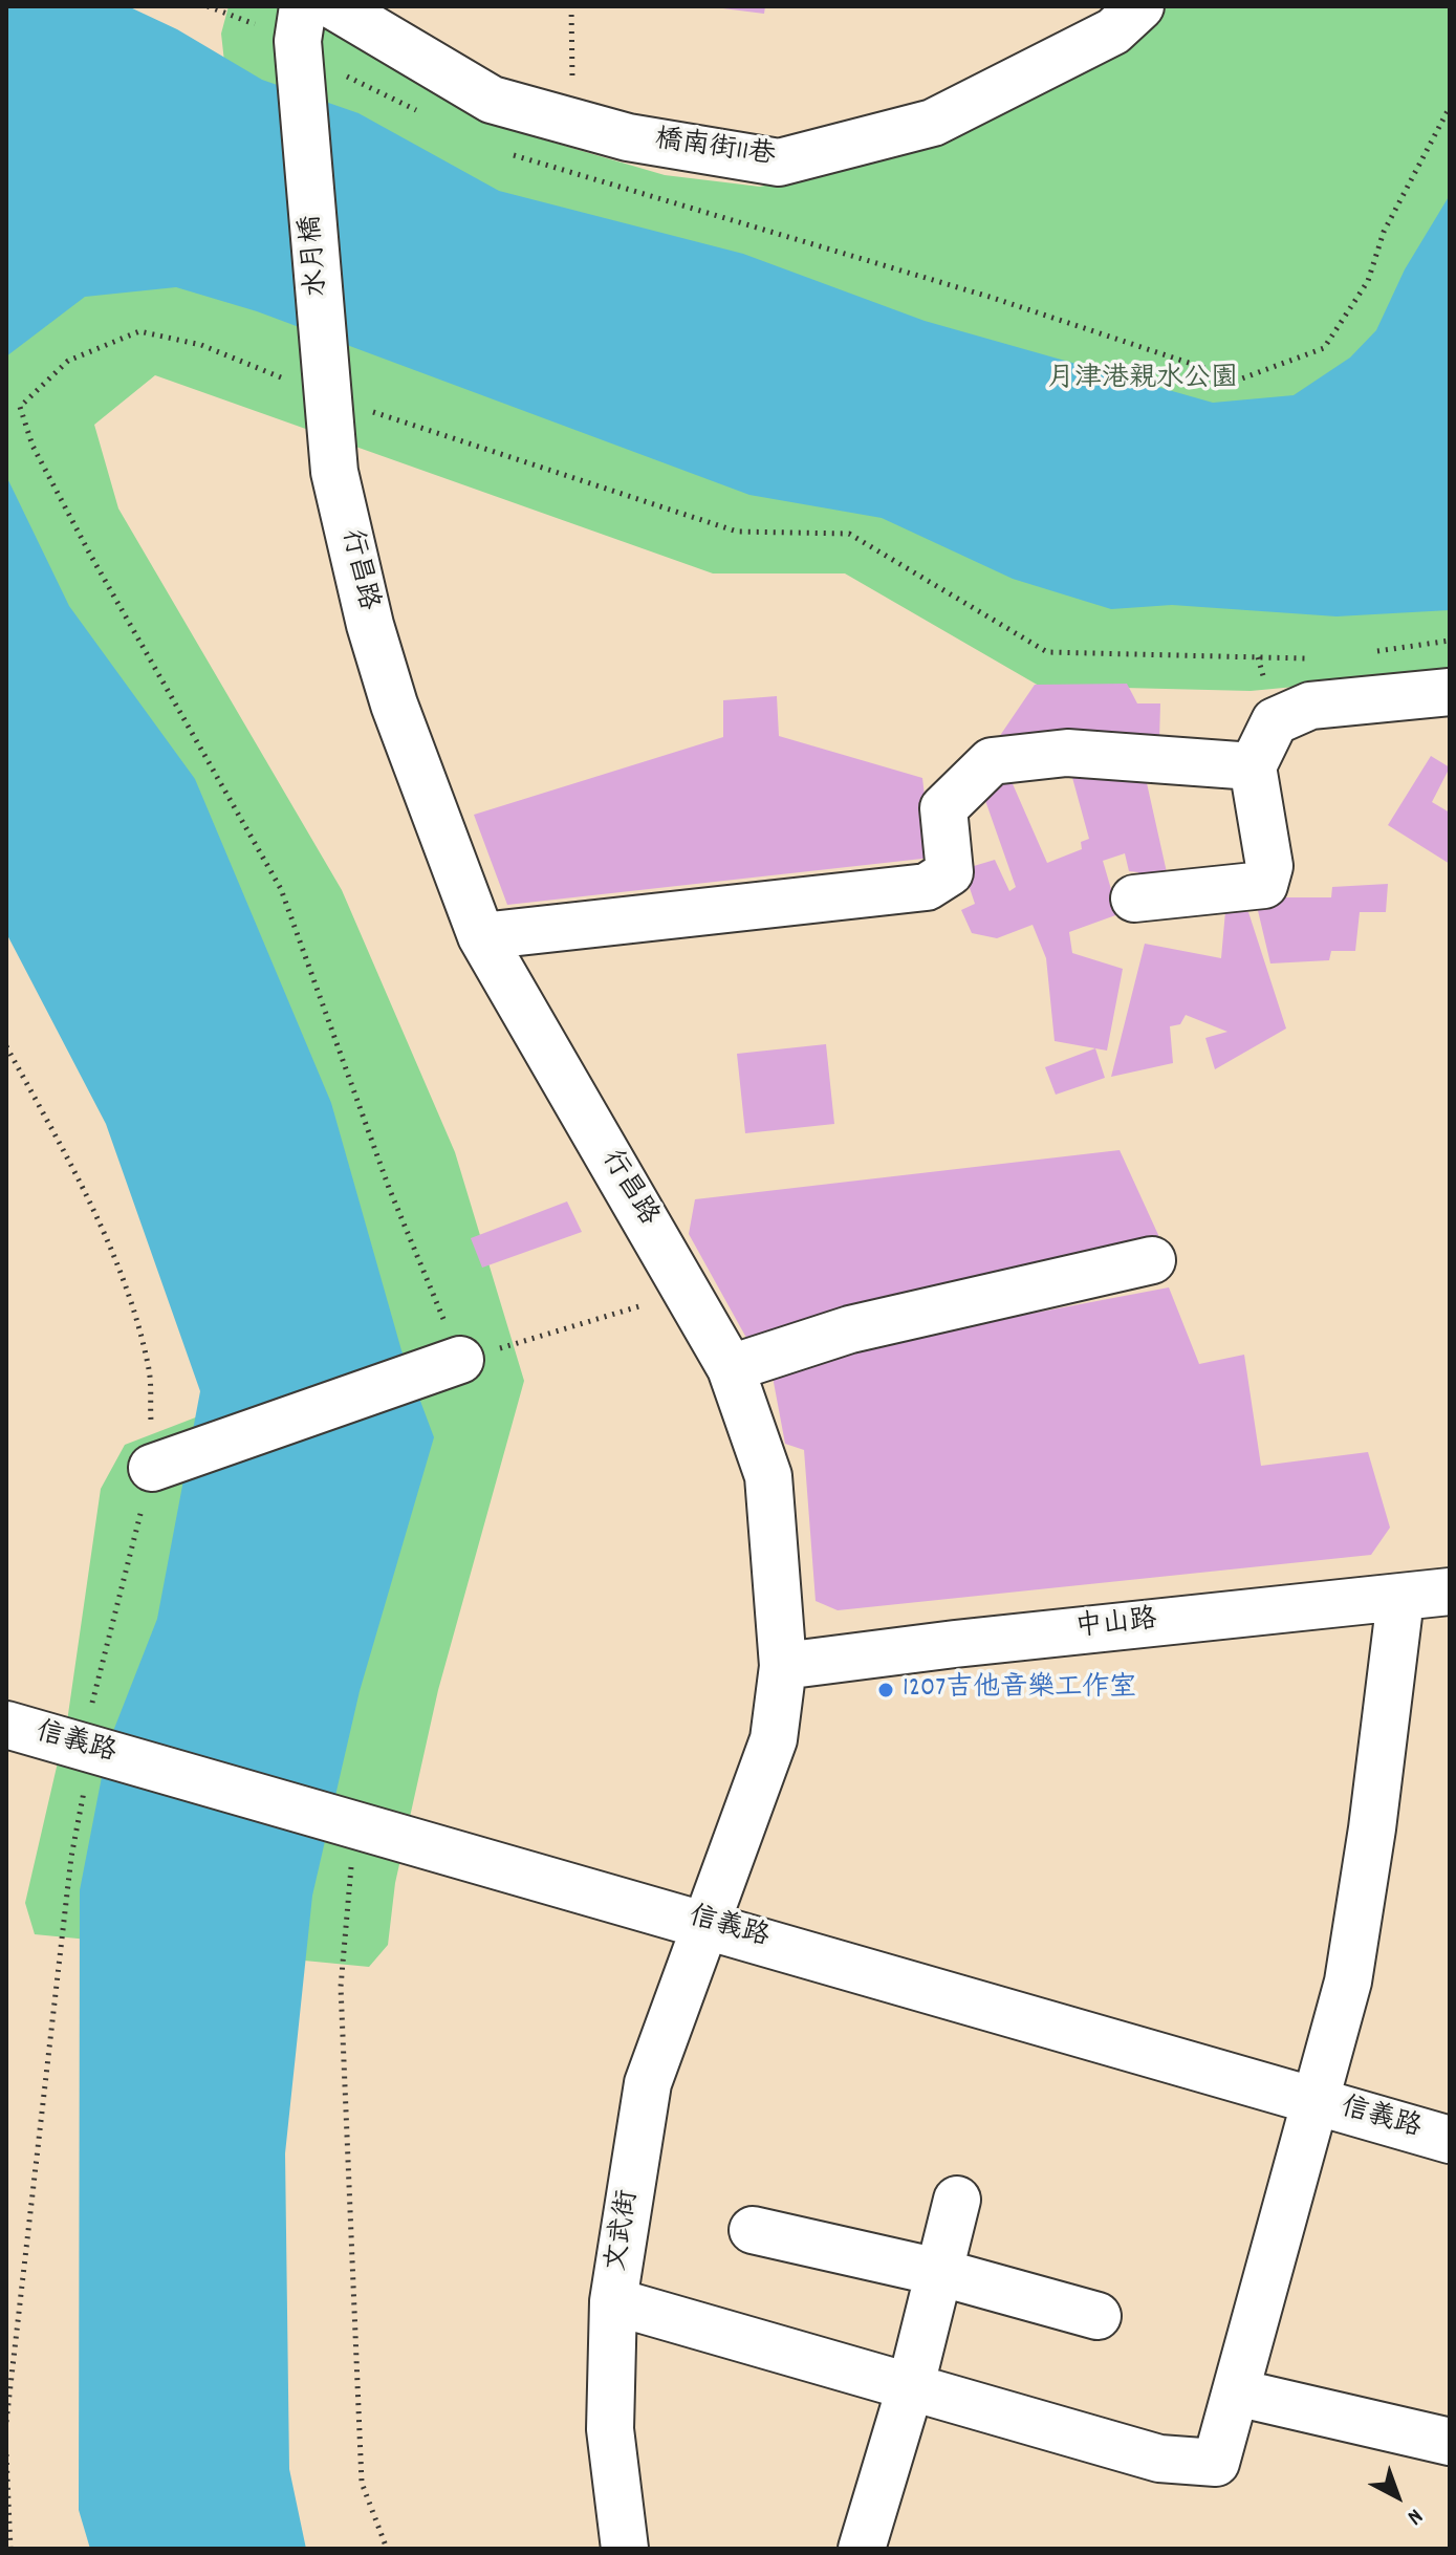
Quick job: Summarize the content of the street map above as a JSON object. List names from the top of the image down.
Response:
{
  "streets": {
    "street": [
      "橋南街11巷",
      "水月橋",
      "行昌路",
      "中山路",
      "信義路",
      "文武街"
    ]
  },
  "crossings": [
    ["水月橋", "行昌路"],
    ["行昌路", "中山路"],
    ["行昌路", "信義路"],
    ["行昌路", "文武街"],
    ["信義路", "文武街"]
  ],
  "parks": ["月津港親水公園"],
  "places": ["1207吉他音樂工作室"],
  "north": "bottom right"
}
